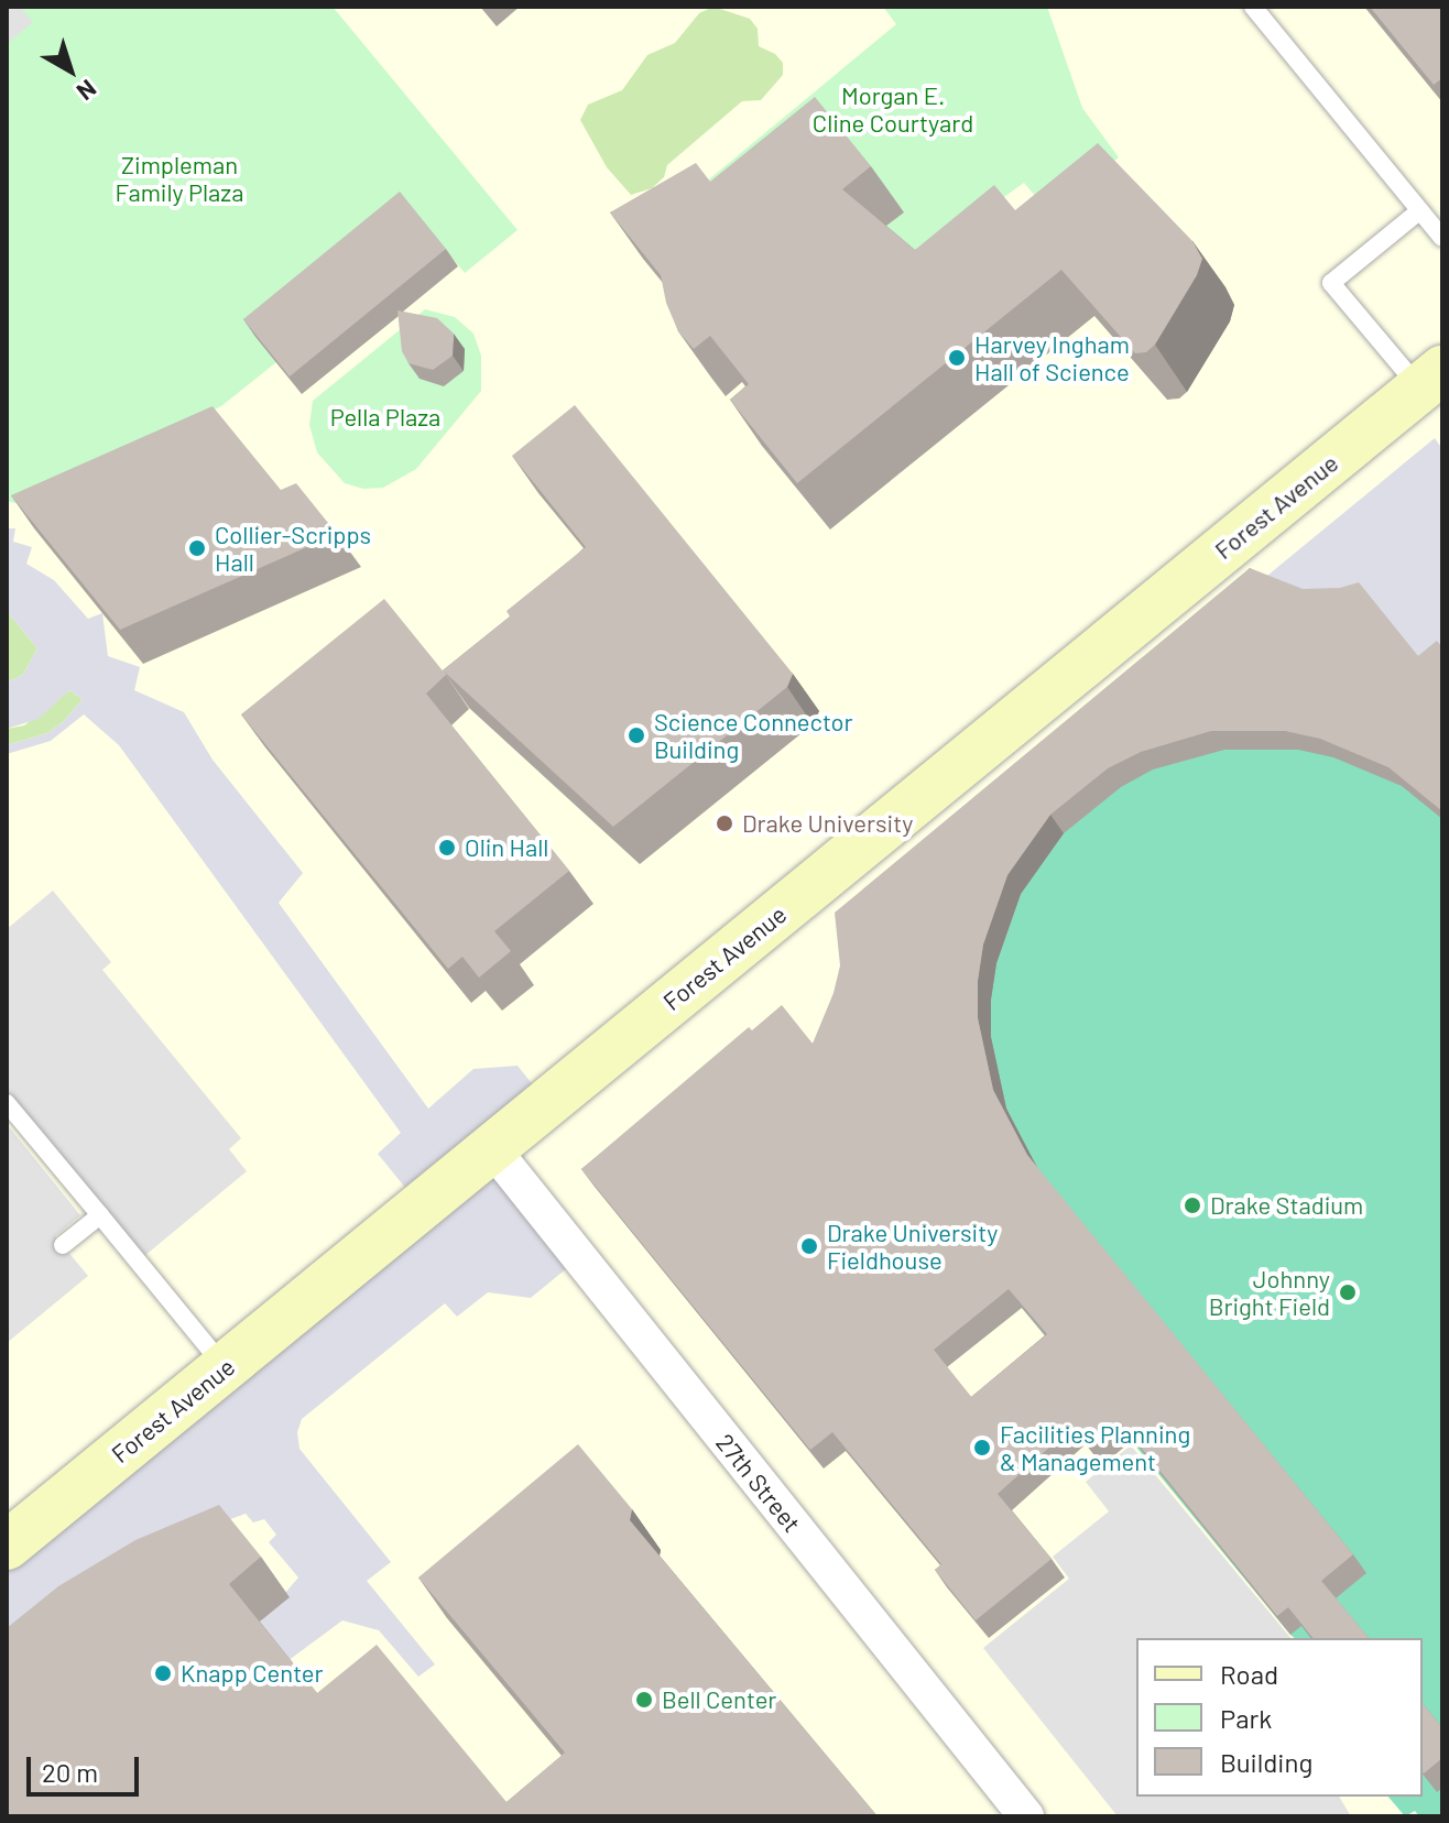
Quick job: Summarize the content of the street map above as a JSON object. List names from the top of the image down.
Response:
{
  "streets": {
    "main road": ["Forest Avenue"],
    "street": ["27th Street"]
  },
  "crossings": [
    ["Forest Avenue", "27th Street"]
  ],
  "parks": ["Morgan E. Cline Courtyard", "Zimpleman Family Plaza", "Pella Plaza"],
  "places": [
    "Harvey Ingham Hall of Science",
    "Collier-Scripps Hall",
    "Science Connector Building",
    "Drake University",
    "Olin Hall",
    "Drake Stadium",
    "Drake University Fieldhouse",
    "Johnny Bright Field",
    "Facilities Planning & Management",
    "Knapp Center",
    "Bell Center"
  ],
  "legend": ["Road", "Park", "Building"],
  "scale_bar": "20 m",
  "north": "bottom right"
}
